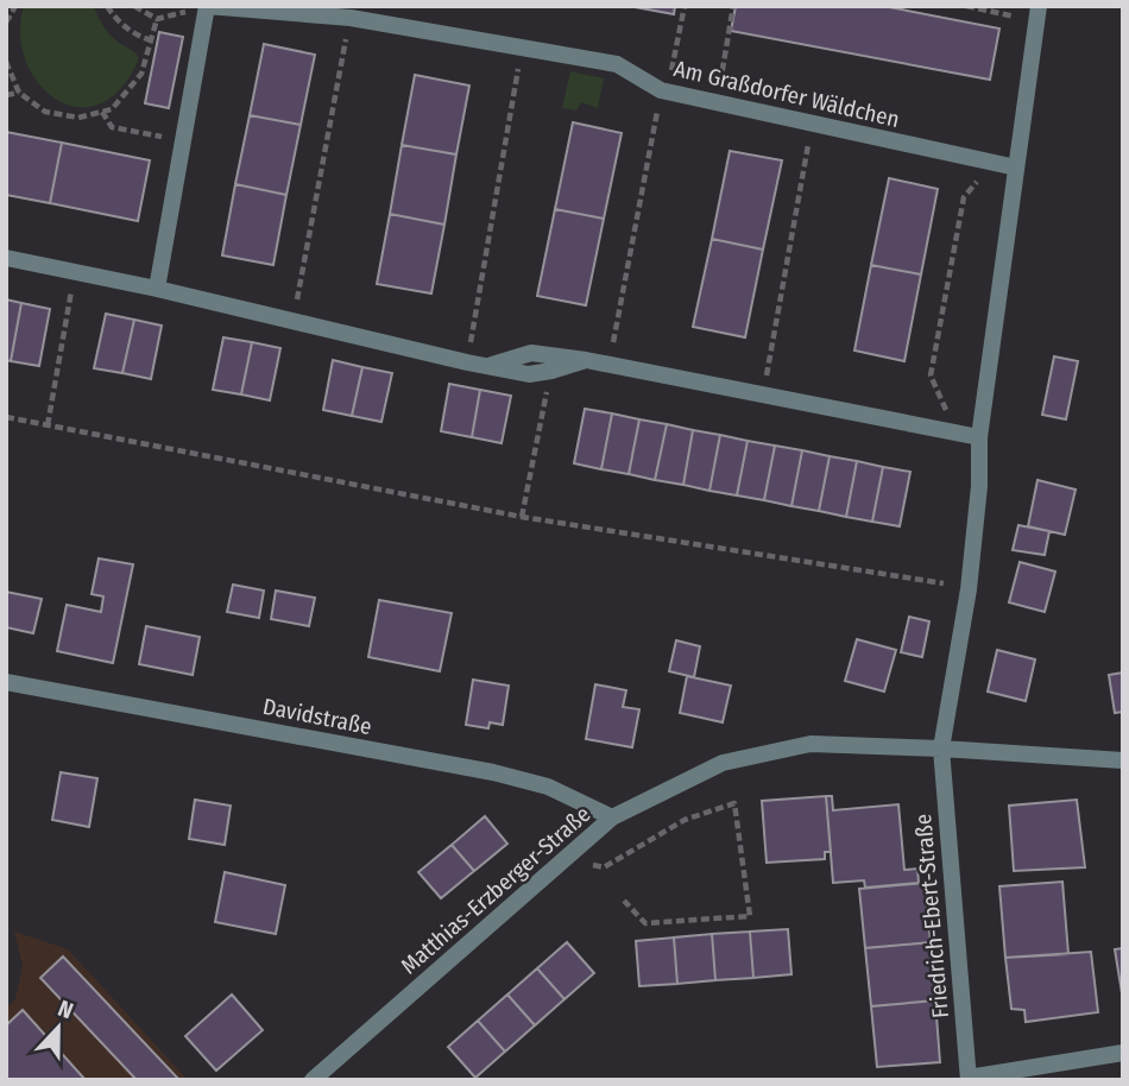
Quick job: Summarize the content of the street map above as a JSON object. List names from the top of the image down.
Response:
{
  "streets": {
    "street": [
      "Am Graßdorfer Wäldchen",
      "Davidstraße",
      "Matthias-Erzberger-Straße",
      "Friedrich-Ebert-Straße"
    ]
  },
  "crossings": [
    ["Davidstraße", "Matthias-Erzberger-Straße"],
    ["Matthias-Erzberger-Straße", "Friedrich-Ebert-Straße"]
  ],
  "north": "top"
}
